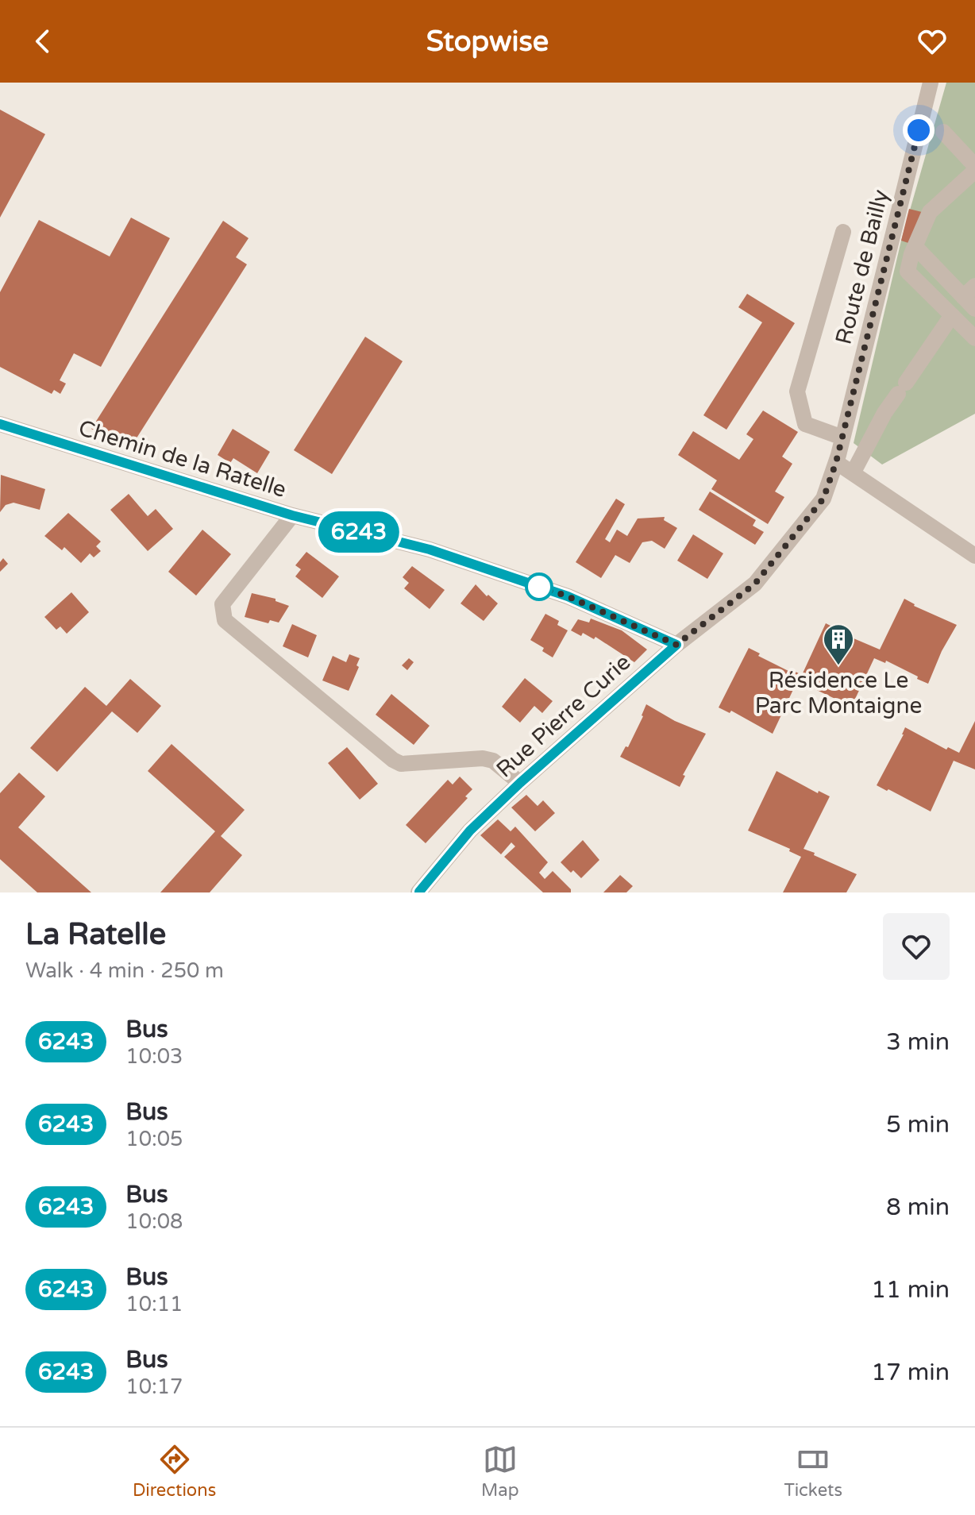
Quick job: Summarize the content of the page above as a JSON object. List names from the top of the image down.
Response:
{
  "streets": {
    "street": ["Route de Bailly", "Chemin de la Ratelle", "Rue Pierre Curie"]
  },
  "crossings": [
    ["Route de Bailly", "Rue Pierre Curie"],
    ["Chemin de la Ratelle", "Rue Pierre Curie"]
  ],
  "places": {
    "building": ["Résidence Le Parc Montaigne"]
  },
  "lines": ["bus line 6243"],
  "page": {
    "header": "Stopwise",
    "on_map": "6243",
    "heading": ["La Ratelle", "Walk · 4 min · 250 m"],
    "list": [
      {
        "mark": "6243",
        "name": "Bus",
        "note": "10:03",
        "value": "3 min"
      },
      {
        "mark": "6243",
        "name": "Bus",
        "note": "10:05",
        "value": "5 min"
      },
      {
        "mark": "6243",
        "name": "Bus",
        "note": "10:08",
        "value": "8 min"
      },
      {
        "mark": "6243",
        "name": "Bus",
        "note": "10:11",
        "value": "11 min"
      },
      {
        "mark": "6243",
        "name": "Bus",
        "note": "10:17",
        "value": "17 min"
      }
    ],
    "tabs": ["Directions", "Map", "Tickets"]
  }
}
